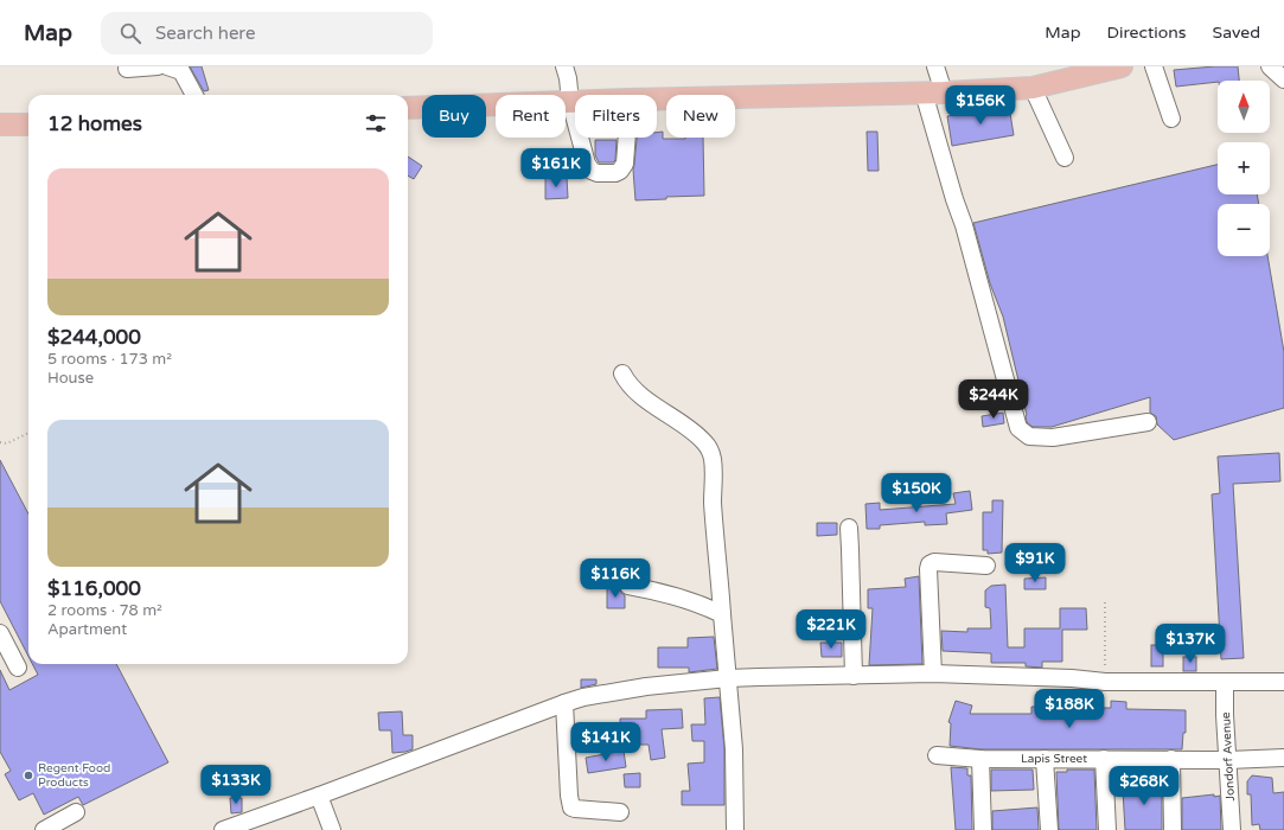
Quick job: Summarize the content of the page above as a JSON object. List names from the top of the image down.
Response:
{
  "streets": {
    "street": ["Jondorf Avenue", "Lapis Street"]
  },
  "crossings": [
    ["Jondorf Avenue", "Lapis Street"]
  ],
  "places": ["Regent Food Products"],
  "north": "top",
  "page": {
    "header": "Map",
    "search": "Search here",
    "nav": ["Map", "Directions", "Saved"],
    "map_buttons": ["+", "−"],
    "price": [
      "$156K",
      "$161K",
      "$244K",
      "$150K",
      "$91K",
      "$116K",
      "$221K",
      "$137K",
      "$188K",
      "$141K",
      "$133K",
      "$268K"
    ],
    "chip": [
      "Buy",
      "Rent",
      "Filters",
      "New"
    ],
    "heading": "12 homes",
    "list": [
      {
        "name": "$244,000",
        "note": "5 rooms · 173 m² · House"
      },
      {
        "name": "$116,000",
        "note": "2 rooms · 78 m² · Apartment"
      }
    ]
  }
}
